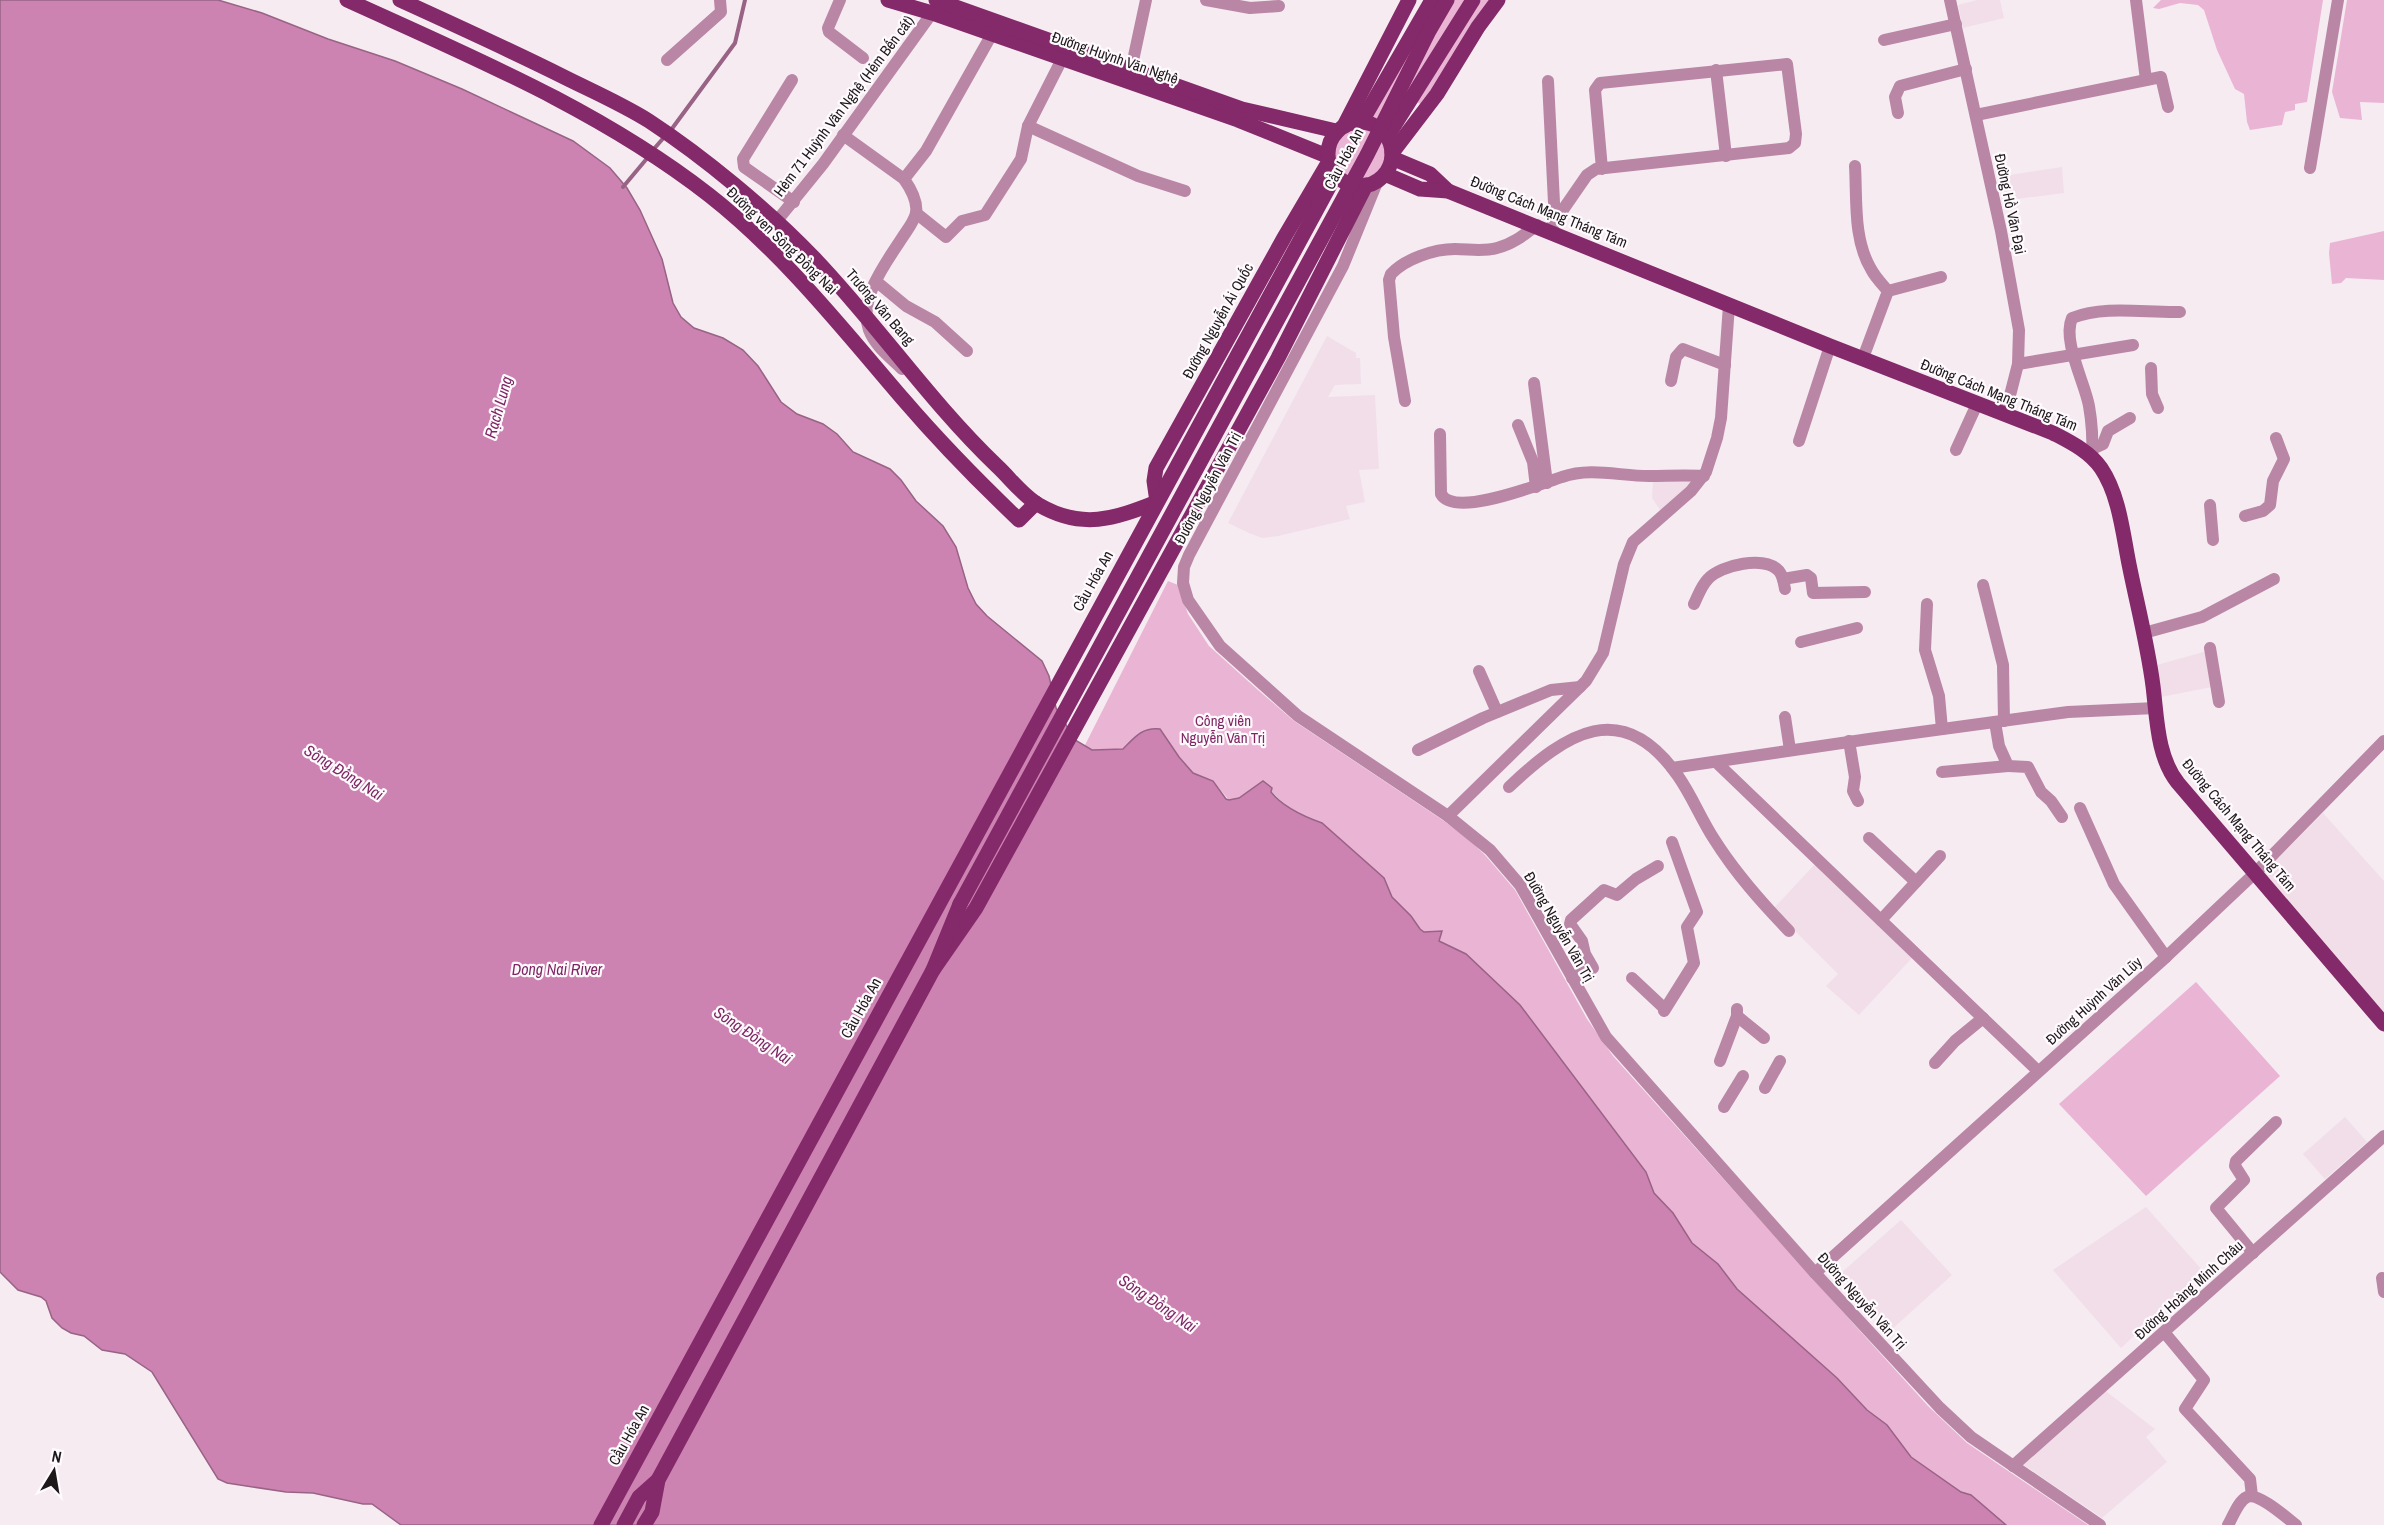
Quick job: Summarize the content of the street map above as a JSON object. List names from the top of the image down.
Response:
{
  "streets": {
    "main road": [
      "Đường Huỳnh Văn Nghệ",
      "Cầu Hóa An",
      "Đường Cách Mạng Tháng Tám",
      "Đường ven Sông Đồng Nai",
      "Trương Văn Bang",
      "Đường Nguyễn Ái Quốc"
    ],
    "street": [
      "Hẻm 71 Huỳnh Văn Nghệ (Hẻm Bến cát)",
      "Đường Hồ Văn Đại",
      "Đường Nguyễn Văn Trị",
      "Đường Huỳnh Văn Lũy",
      "Đường Hoàng Minh Châu"
    ]
  },
  "crossings": [
    ["Đường Huỳnh Văn Nghệ", "Hẻm 71 Huỳnh Văn Nghệ (Hẻm Bến cát)"],
    ["Đường Huỳnh Văn Nghệ", "Đường Cách Mạng Tháng Tám"],
    ["Đường Huỳnh Văn Nghệ", "Đường Nguyễn Ái Quốc"],
    ["Đường Huỳnh Văn Nghệ", "Đường Nguyễn Văn Trị"],
    ["Hẻm 71 Huỳnh Văn Nghệ (Hẻm Bến cát)", "Trương Văn Bang"],
    ["Cầu Hóa An", "Trương Văn Bang"],
    ["Cầu Hóa An", "Đường Nguyễn Ái Quốc"],
    ["Đường Hồ Văn Đại", "Đường Cách Mạng Tháng Tám"],
    ["Đường Cách Mạng Tháng Tám", "Đường Nguyễn Ái Quốc"],
    ["Đường Cách Mạng Tháng Tám", "Đường Nguyễn Văn Trị"],
    ["Đường Cách Mạng Tháng Tám", "Đường Huỳnh Văn Lũy"],
    ["Đường ven Sông Đồng Nai", "Trương Văn Bang"],
    ["Trương Văn Bang", "Đường Nguyễn Ái Quốc"],
    ["Đường Nguyễn Ái Quốc", "Đường Nguyễn Văn Trị"],
    ["Đường Nguyễn Văn Trị", "Đường Huỳnh Văn Lũy"],
    ["Đường Nguyễn Văn Trị", "Đường Hoàng Minh Châu"]
  ],
  "water": ["Rạch Lung", "Sông Đồng Nai", "Dong Nai River"],
  "parks": ["Công viên Nguyễn Văn Trị"],
  "north": "top"
}
